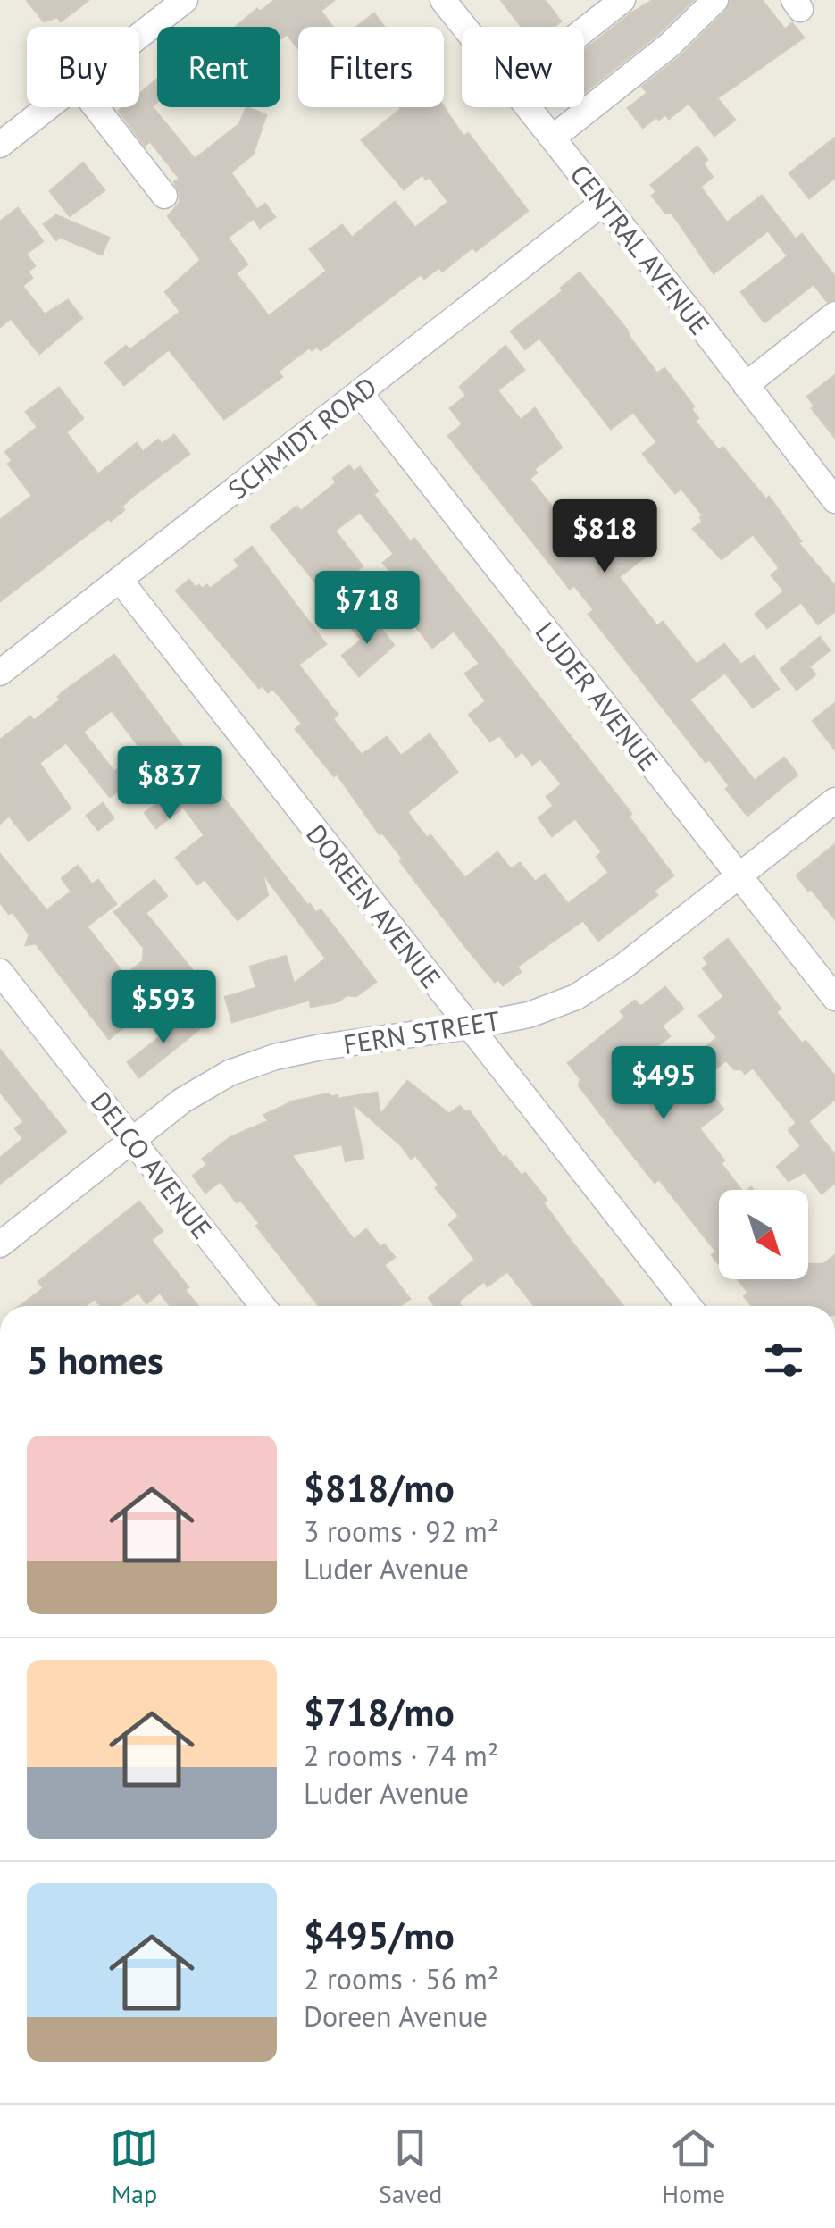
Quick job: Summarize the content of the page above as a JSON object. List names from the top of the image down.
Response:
{
  "streets": {
    "street": [
      "CENTRAL AVENUE",
      "SCHMIDT ROAD",
      "LUDER AVENUE",
      "DOREEN AVENUE",
      "FERN STREET",
      "DELCO AVENUE"
    ]
  },
  "crossings": [
    ["CENTRAL AVENUE", "SCHMIDT ROAD"],
    ["SCHMIDT ROAD", "LUDER AVENUE"],
    ["SCHMIDT ROAD", "DOREEN AVENUE"],
    ["LUDER AVENUE", "FERN STREET"],
    ["DOREEN AVENUE", "FERN STREET"],
    ["FERN STREET", "DELCO AVENUE"]
  ],
  "north": "bottom right",
  "page": {
    "chip": [
      "Buy",
      "Rent",
      "Filters",
      "New"
    ],
    "price": [
      "$818",
      "$718",
      "$837",
      "$593",
      "$495"
    ],
    "heading": "5 homes",
    "list": [
      {
        "name": "$818/mo",
        "note": "3 rooms · 92 m² · Luder Avenue"
      },
      {
        "name": "$718/mo",
        "note": "2 rooms · 74 m² · Luder Avenue"
      },
      {
        "name": "$495/mo",
        "note": "2 rooms · 56 m² · Doreen Avenue"
      }
    ],
    "tabs": ["Map", "Saved", "Home"]
  }
}
